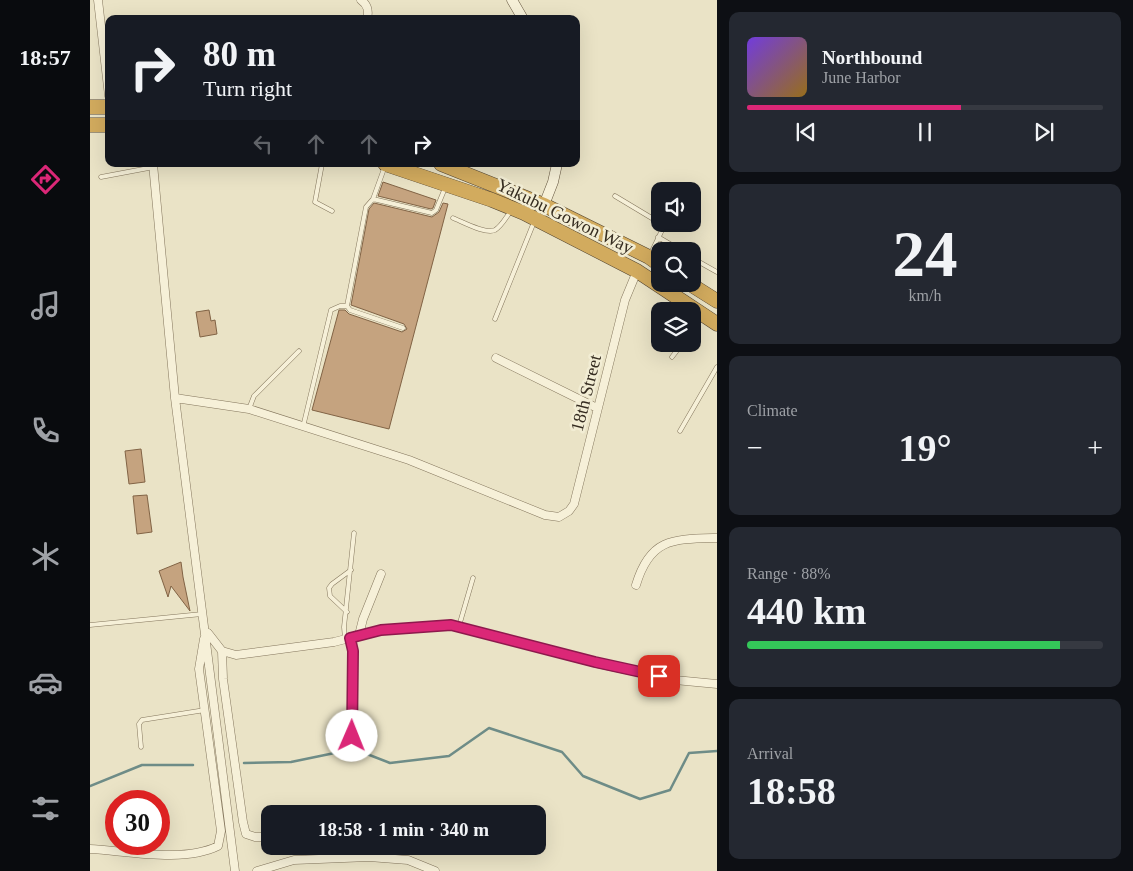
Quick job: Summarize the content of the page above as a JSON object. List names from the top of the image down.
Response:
{
  "streets": {
    "highway": ["Yakubu Gowon Way"],
    "street": ["18th Street"]
  },
  "crossings": [
    ["Yakubu Gowon Way", "18th Street"]
  ],
  "page": {
    "tabs": "18:57",
    "turn": ["80 m", "Turn right"],
    "song": ["Northbound", "June Harbor"],
    "tile": [
      ["24", "km/h"],
      "Climate",
      ["Range · 88%", "440 km"],
      ["Arrival", "18:58"]
    ],
    "heat": ["−", "19°", "+"],
    "limit": "30",
    "trip": "18:58 · 1 min · 340 m"
  }
}
